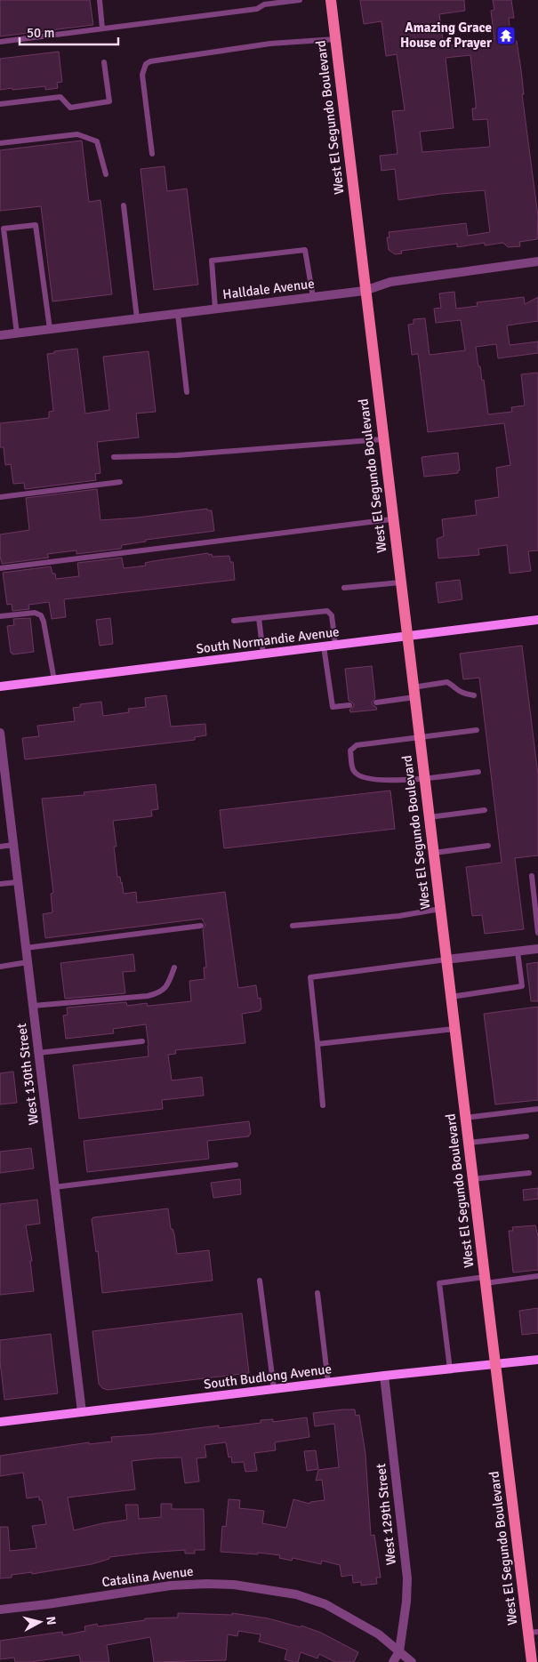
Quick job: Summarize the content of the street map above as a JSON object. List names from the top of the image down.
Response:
{
  "streets": {
    "main road": ["West El Segundo Boulevard"],
    "street": [
      "Halldale Avenue",
      "South Normandie Avenue",
      "West 130th Street",
      "South Budlong Avenue",
      "West 129th Street",
      "Catalina Avenue"
    ]
  },
  "crossings": [
    ["West El Segundo Boulevard", "Halldale Avenue"],
    ["West El Segundo Boulevard", "South Normandie Avenue"],
    ["West El Segundo Boulevard", "South Budlong Avenue"],
    ["West 130th Street", "South Budlong Avenue"],
    ["South Budlong Avenue", "West 129th Street"],
    ["West 129th Street", "Catalina Avenue"]
  ],
  "places": {
    "temple": ["Amazing Grace House of Prayer"]
  },
  "scale_bar": "50 m",
  "north": "right"
}
